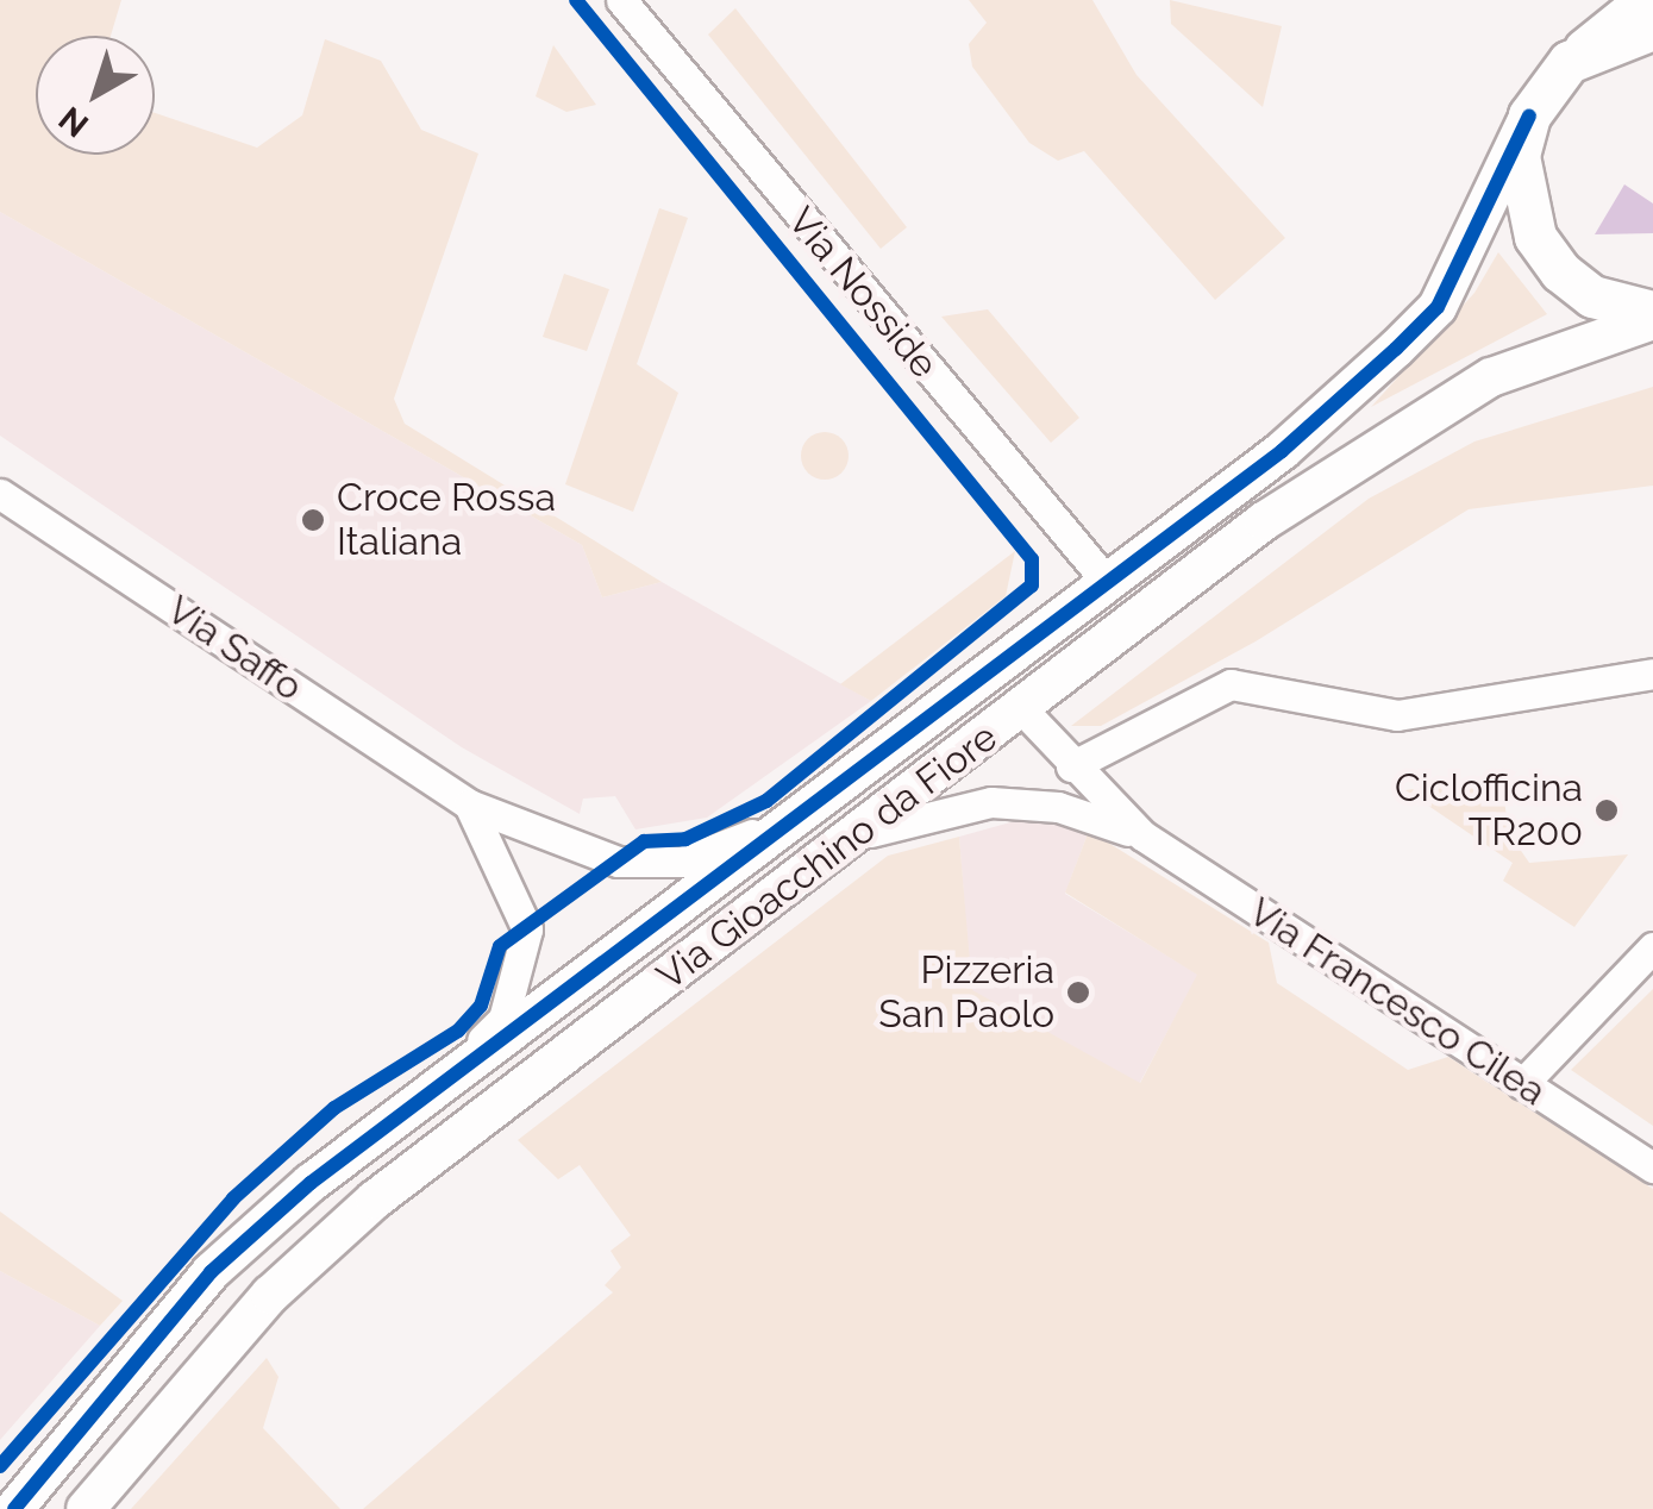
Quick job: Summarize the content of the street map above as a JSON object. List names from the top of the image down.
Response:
{
  "streets": {
    "street": [
      "Via Nosside",
      "Via Saffo",
      "Via Gioacchino da Fiore",
      "Via Francesco Cilea"
    ]
  },
  "crossings": [
    ["Via Nosside", "Via Gioacchino da Fiore"],
    ["Via Saffo", "Via Gioacchino da Fiore"]
  ],
  "places": ["Croce Rossa Italiana", "Ciclofficina TR200", "Pizzeria San Paolo"],
  "north": "bottom left"
}
